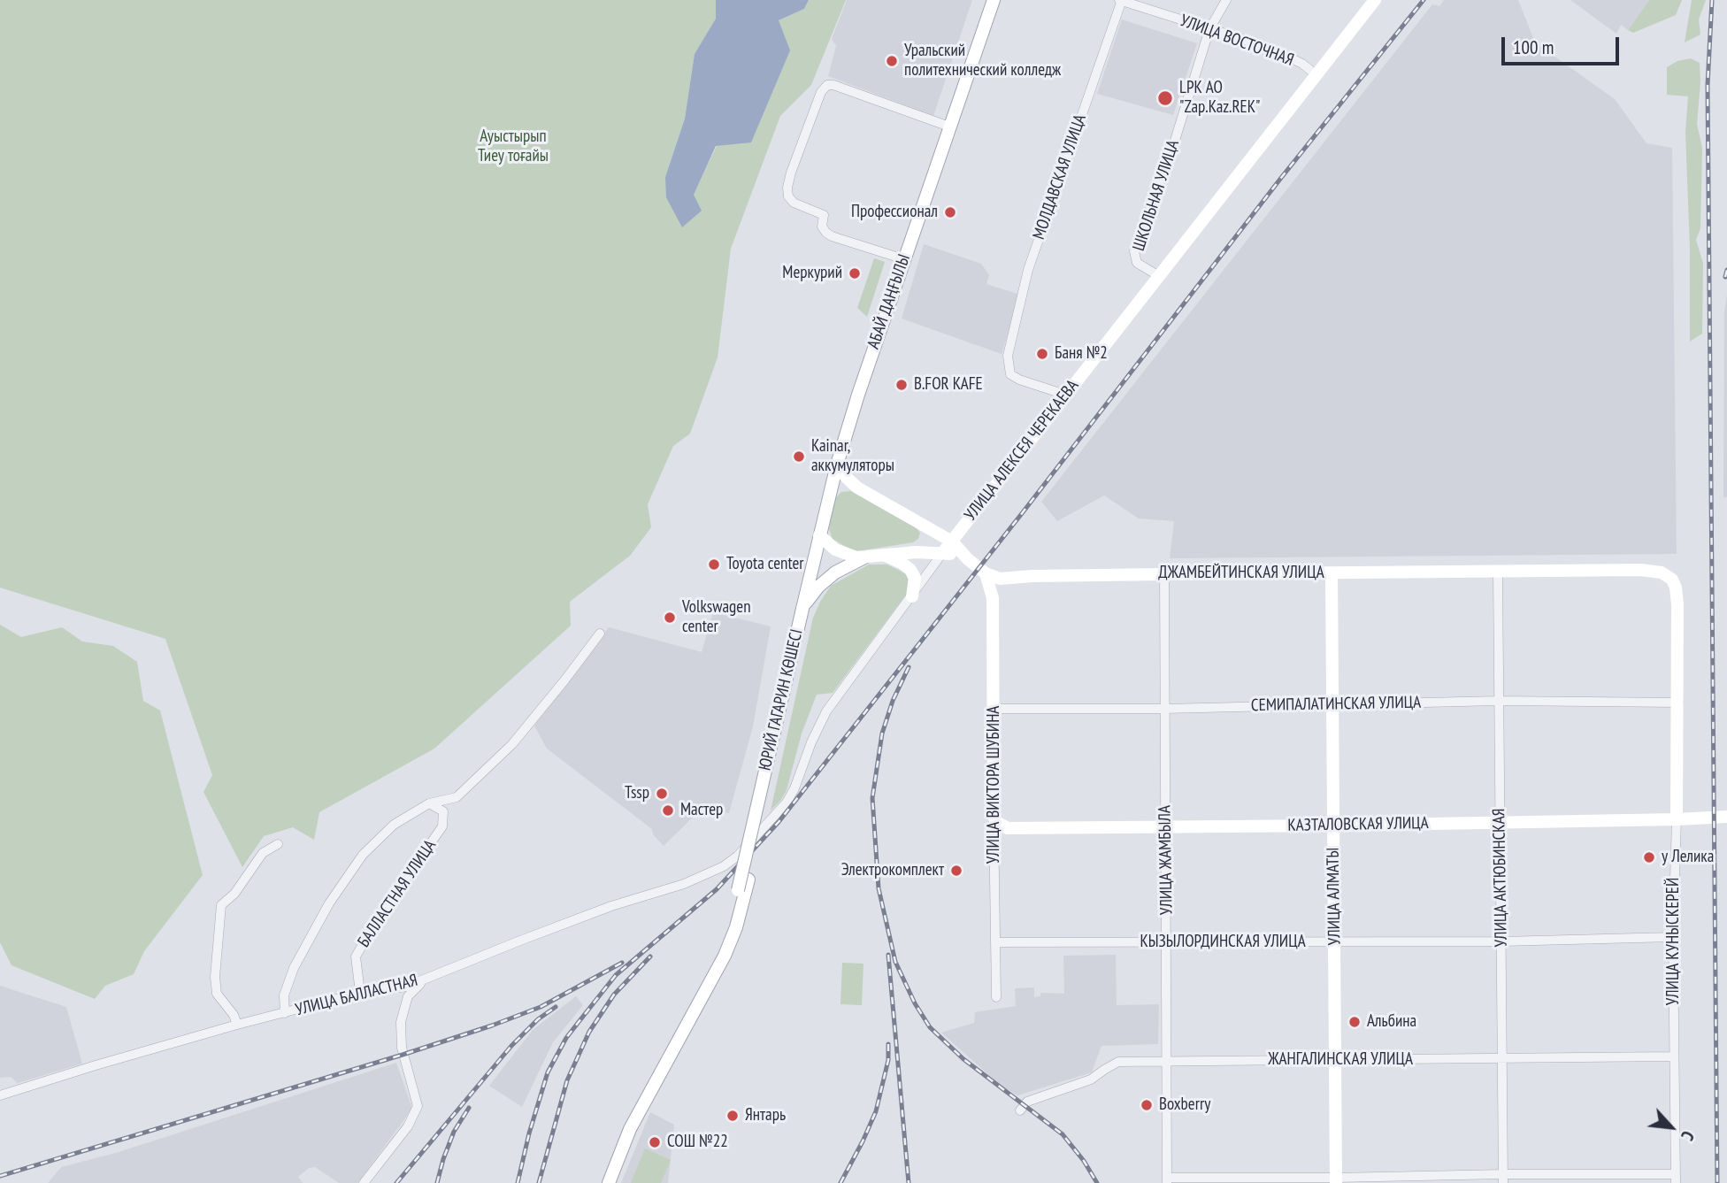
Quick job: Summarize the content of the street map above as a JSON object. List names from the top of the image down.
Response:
{
  "streets": {
    "street": [
      "УЛИЦА ВОСТОЧНАЯ",
      "МОЛДАВСКАЯ УЛИЦА",
      "ШКОЛЬНАЯ УЛИЦА",
      "АБАЙ ДАҢҒЫЛЫ",
      "УЛИЦА АЛЕКСЕЯ ЧЕРЕКАЕВА",
      "ДЖАМБЕЙТИНСКАЯ УЛИЦА",
      "ЮРИЙ ГАГАРИН КӨШЕСІ",
      "СЕМИПАЛАТИНСКАЯ УЛИЦА",
      "УЛИЦА ВИКТОРА ШУБИНА",
      "КАЗТАЛОВСКАЯ УЛИЦА",
      "УЛИЦА ЖАМБЫЛА",
      "УЛИЦА АКТЮБИНСКАЯ",
      "БАЛЛАСТНАЯ УЛИЦА",
      "УЛИЦА АЛМАТЫ",
      "УЛИЦА КУНЫСКЕРЕЙ",
      "КЫЗЫЛОРДИНСКАЯ УЛИЦА",
      "УЛИЦА БАЛЛАСТНАЯ",
      "ЖАНГАЛИНСКАЯ УЛИЦА"
    ]
  },
  "crossings": [
    ["УЛИЦА ВОСТОЧНАЯ", "МОЛДАВСКАЯ УЛИЦА"],
    ["УЛИЦА ВОСТОЧНАЯ", "ШКОЛЬНАЯ УЛИЦА"],
    ["УЛИЦА ВОСТОЧНАЯ", "УЛИЦА АЛЕКСЕЯ ЧЕРЕКАЕВА"],
    ["МОЛДАВСКАЯ УЛИЦА", "УЛИЦА АЛЕКСЕЯ ЧЕРЕКАЕВА"],
    ["ШКОЛЬНАЯ УЛИЦА", "УЛИЦА АЛЕКСЕЯ ЧЕРЕКАЕВА"],
    ["АБАЙ ДАҢҒЫЛЫ", "ЮРИЙ ГАГАРИН КӨШЕСІ"],
    ["УЛИЦА АЛЕКСЕЯ ЧЕРЕКАЕВА", "УЛИЦА БАЛЛАСТНАЯ"],
    ["ДЖАМБЕЙТИНСКАЯ УЛИЦА", "УЛИЦА ВИКТОРА ШУБИНА"],
    ["ДЖАМБЕЙТИНСКАЯ УЛИЦА", "УЛИЦА ЖАМБЫЛА"],
    ["ДЖАМБЕЙТИНСКАЯ УЛИЦА", "УЛИЦА АКТЮБИНСКАЯ"],
    ["ДЖАМБЕЙТИНСКАЯ УЛИЦА", "УЛИЦА АЛМАТЫ"],
    ["ДЖАМБЕЙТИНСКАЯ УЛИЦА", "УЛИЦА КУНЫСКЕРЕЙ"],
    ["СЕМИПАЛАТИНСКАЯ УЛИЦА", "УЛИЦА ВИКТОРА ШУБИНА"],
    ["СЕМИПАЛАТИНСКАЯ УЛИЦА", "УЛИЦА ЖАМБЫЛА"],
    ["СЕМИПАЛАТИНСКАЯ УЛИЦА", "УЛИЦА АКТЮБИНСКАЯ"],
    ["СЕМИПАЛАТИНСКАЯ УЛИЦА", "УЛИЦА АЛМАТЫ"],
    ["СЕМИПАЛАТИНСКАЯ УЛИЦА", "УЛИЦА КУНЫСКЕРЕЙ"],
    ["УЛИЦА ВИКТОРА ШУБИНА", "КАЗТАЛОВСКАЯ УЛИЦА"],
    ["УЛИЦА ВИКТОРА ШУБИНА", "КЫЗЫЛОРДИНСКАЯ УЛИЦА"],
    ["КАЗТАЛОВСКАЯ УЛИЦА", "УЛИЦА ЖАМБЫЛА"],
    ["КАЗТАЛОВСКАЯ УЛИЦА", "УЛИЦА АКТЮБИНСКАЯ"],
    ["КАЗТАЛОВСКАЯ УЛИЦА", "УЛИЦА АЛМАТЫ"],
    ["КАЗТАЛОВСКАЯ УЛИЦА", "УЛИЦА КУНЫСКЕРЕЙ"],
    ["УЛИЦА ЖАМБЫЛА", "КЫЗЫЛОРДИНСКАЯ УЛИЦА"],
    ["УЛИЦА ЖАМБЫЛА", "ЖАНГАЛИНСКАЯ УЛИЦА"],
    ["УЛИЦА АКТЮБИНСКАЯ", "КЫЗЫЛОРДИНСКАЯ УЛИЦА"],
    ["УЛИЦА АКТЮБИНСКАЯ", "ЖАНГАЛИНСКАЯ УЛИЦА"],
    ["БАЛЛАСТНАЯ УЛИЦА", "УЛИЦА БАЛЛАСТНАЯ"],
    ["УЛИЦА АЛМАТЫ", "КЫЗЫЛОРДИНСКАЯ УЛИЦА"],
    ["УЛИЦА АЛМАТЫ", "ЖАНГАЛИНСКАЯ УЛИЦА"],
    ["УЛИЦА КУНЫСКЕРЕЙ", "КЫЗЫЛОРДИНСКАЯ УЛИЦА"],
    ["УЛИЦА КУНЫСКЕРЕЙ", "ЖАНГАЛИНСКАЯ УЛИЦА"]
  ],
  "parks": ["Ауыстырып Тиеу тоғайы"],
  "places": [
    "Уральский политехнический колледж",
    "LPK AO \"Zap.Kaz.REK\"",
    "Профессионал",
    "Меркурий",
    "Баня №2",
    "B.FOR KAFE",
    "Kainar, аккумуляторы",
    "Toyota center",
    "Volkswagen center",
    "Tssp",
    "Мастер",
    "у Лелика",
    "Электрокомплект",
    "Альбина",
    "Boxberry",
    "Янтарь",
    "СОШ №22"
  ],
  "scale_bar": "100 m",
  "north": "bottom right"
}
